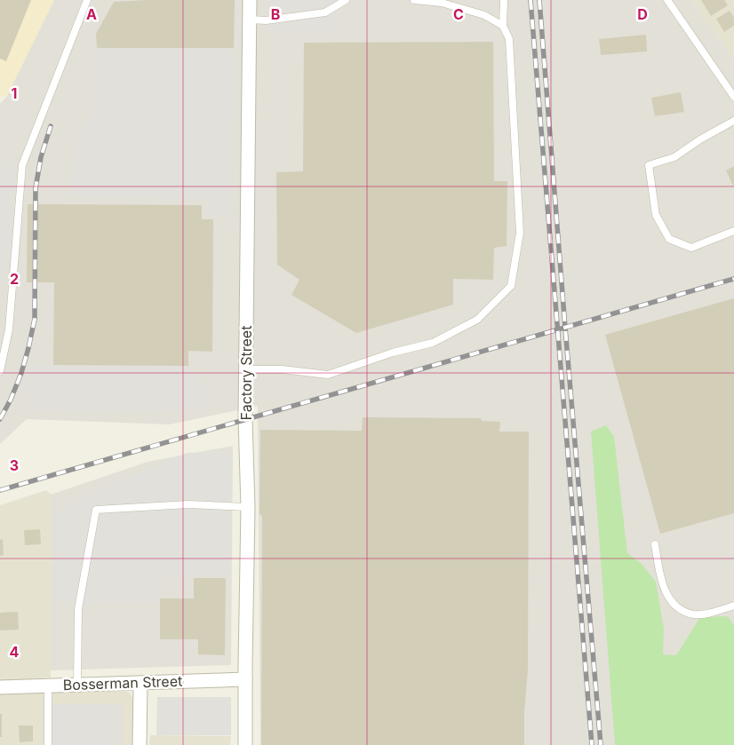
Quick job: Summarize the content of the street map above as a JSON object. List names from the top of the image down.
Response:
{
  "streets": {
    "street": ["Factory Street", "Bosserman Street"]
  },
  "crossings": [
    ["Factory Street", "Bosserman Street"]
  ],
  "grid": {
    "columns": [
      "A",
      "B",
      "C",
      "D"
    ],
    "rows": [
      "1",
      "2",
      "3",
      "4"
    ]
  }
}
